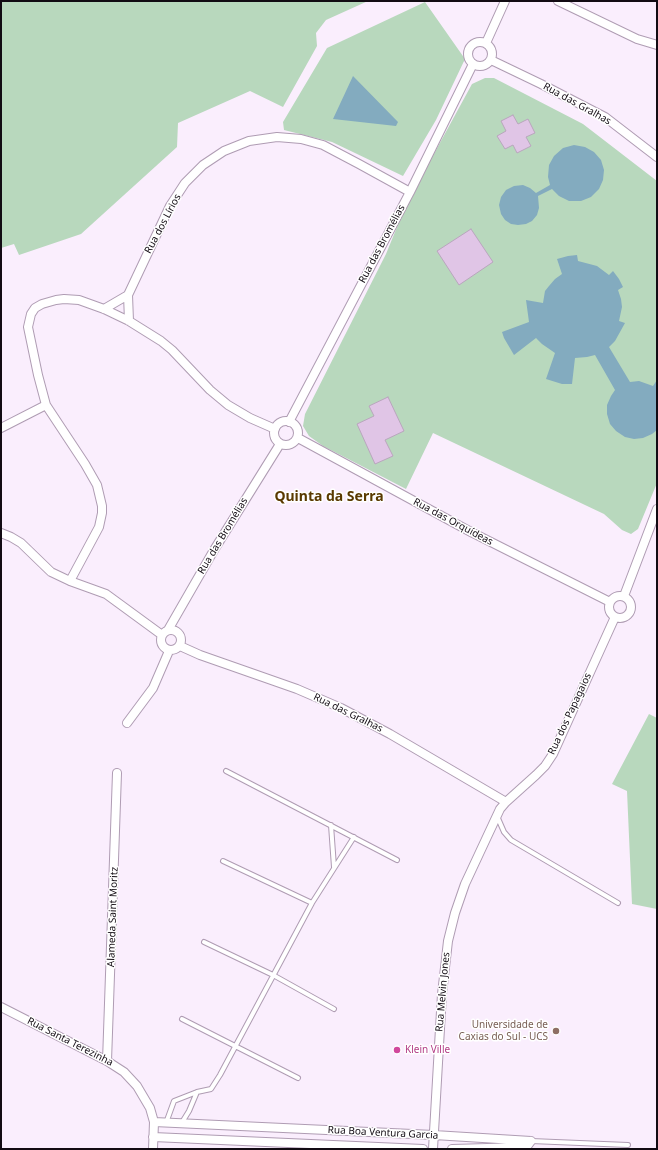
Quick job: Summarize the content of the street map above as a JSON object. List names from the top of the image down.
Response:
{
  "streets": {
    "street": [
      "Rua das Gralhas",
      "Rua dos Lírios",
      "Rua das Bromélias",
      "Rua das Orquídeas",
      "Rua dos Papagaios",
      "Alameda Saint Moritz",
      "Rua Melvin Jones",
      "Rua Santa Terezinha",
      "Rua Boa Ventura Garcia"
    ]
  },
  "crossings": [
    ["Rua das Gralhas", "Rua das Bromélias"],
    ["Rua das Gralhas", "Rua dos Papagaios"],
    ["Rua dos Lírios", "Rua das Bromélias"],
    ["Rua das Bromélias", "Rua das Orquídeas"],
    ["Rua das Orquídeas", "Rua dos Papagaios"],
    ["Rua dos Papagaios", "Rua Melvin Jones"],
    ["Alameda Saint Moritz", "Rua Santa Terezinha"],
    ["Rua Melvin Jones", "Rua Boa Ventura Garcia"],
    ["Rua Santa Terezinha", "Rua Boa Ventura Garcia"]
  ],
  "districts": ["Quinta da Serra"],
  "places": ["Universidade de Caxias do Sul - UCS", "Klein Ville"]
}
